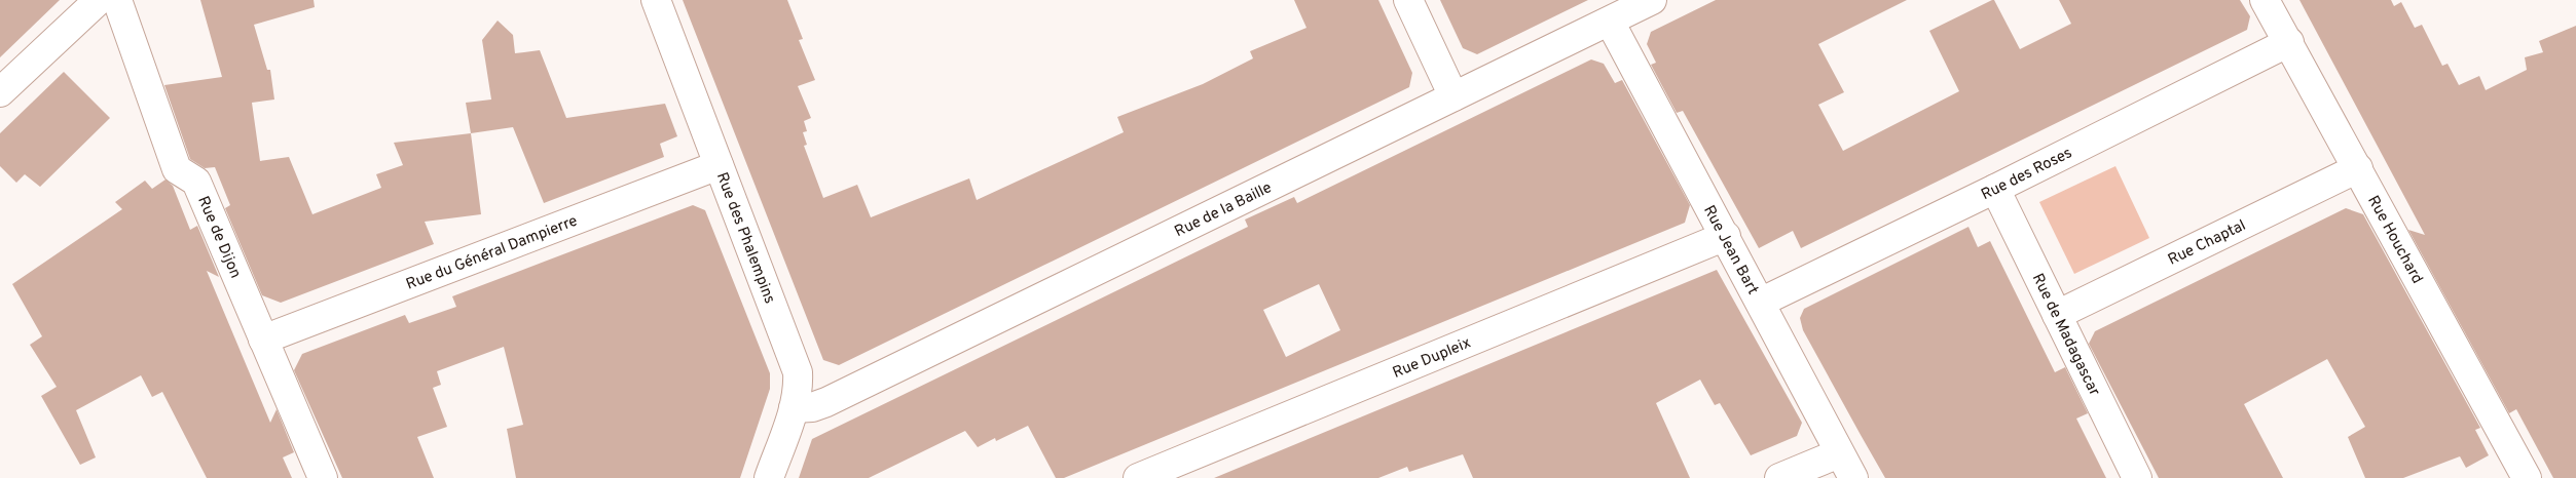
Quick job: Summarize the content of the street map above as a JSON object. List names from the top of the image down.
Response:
{
  "streets": {
    "street": [
      "Rue des Roses",
      "Rue de la Baille",
      "Rue de Dijon",
      "Rue des Phalempins",
      "Rue Houchard",
      "Rue Chaptal",
      "Rue Jean Bart",
      "Rue du Général Dampierre",
      "Rue de Madagascar",
      "Rue Dupleix"
    ]
  },
  "crossings": [
    ["Rue des Roses", "Rue Houchard"],
    ["Rue des Roses", "Rue Jean Bart"],
    ["Rue des Roses", "Rue de Madagascar"],
    ["Rue de la Baille", "Rue des Phalempins"],
    ["Rue de la Baille", "Rue Jean Bart"],
    ["Rue de Dijon", "Rue du Général Dampierre"],
    ["Rue des Phalempins", "Rue du Général Dampierre"],
    ["Rue Houchard", "Rue Chaptal"],
    ["Rue Chaptal", "Rue de Madagascar"],
    ["Rue Jean Bart", "Rue Dupleix"]
  ]
}
